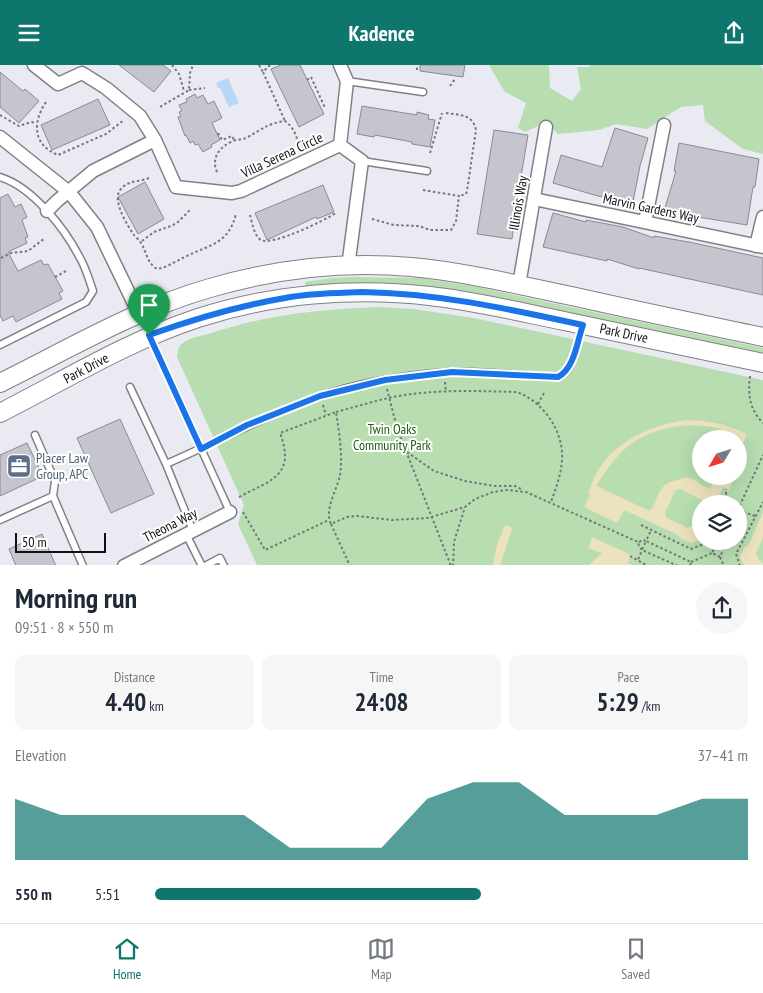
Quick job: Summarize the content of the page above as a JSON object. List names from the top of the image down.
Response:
{
  "streets": {
    "main road": ["Park Drive"],
    "street": [
      "Villa Serena Circle",
      "Illinois Way",
      "Marvin Gardens Way",
      "Theona Way"
    ]
  },
  "crossings": [
    ["Illinois Way", "Marvin Gardens Way"],
    ["Illinois Way", "Park Drive"]
  ],
  "parks": ["Twin Oaks Community Park"],
  "places": {
    "office": ["Placer Law Group, APC"]
  },
  "scale_bar": "50 m",
  "north": "bottom left",
  "page": {
    "header": "Kadence",
    "scale": "50 m",
    "heading": ["Morning run", "09:51 · 8 × 550 m"],
    "stats": [
      ["Distance", "4.40 km"],
      ["Time", "24:08"],
      ["Pace", "5:29 /km"]
    ],
    "chart": ["Elevation", "37–41 m"],
    "list": [
      {
        "name": "550 m",
        "note": "5:51"
      }
    ],
    "tabs": ["Home", "Map", "Saved"]
  }
}
